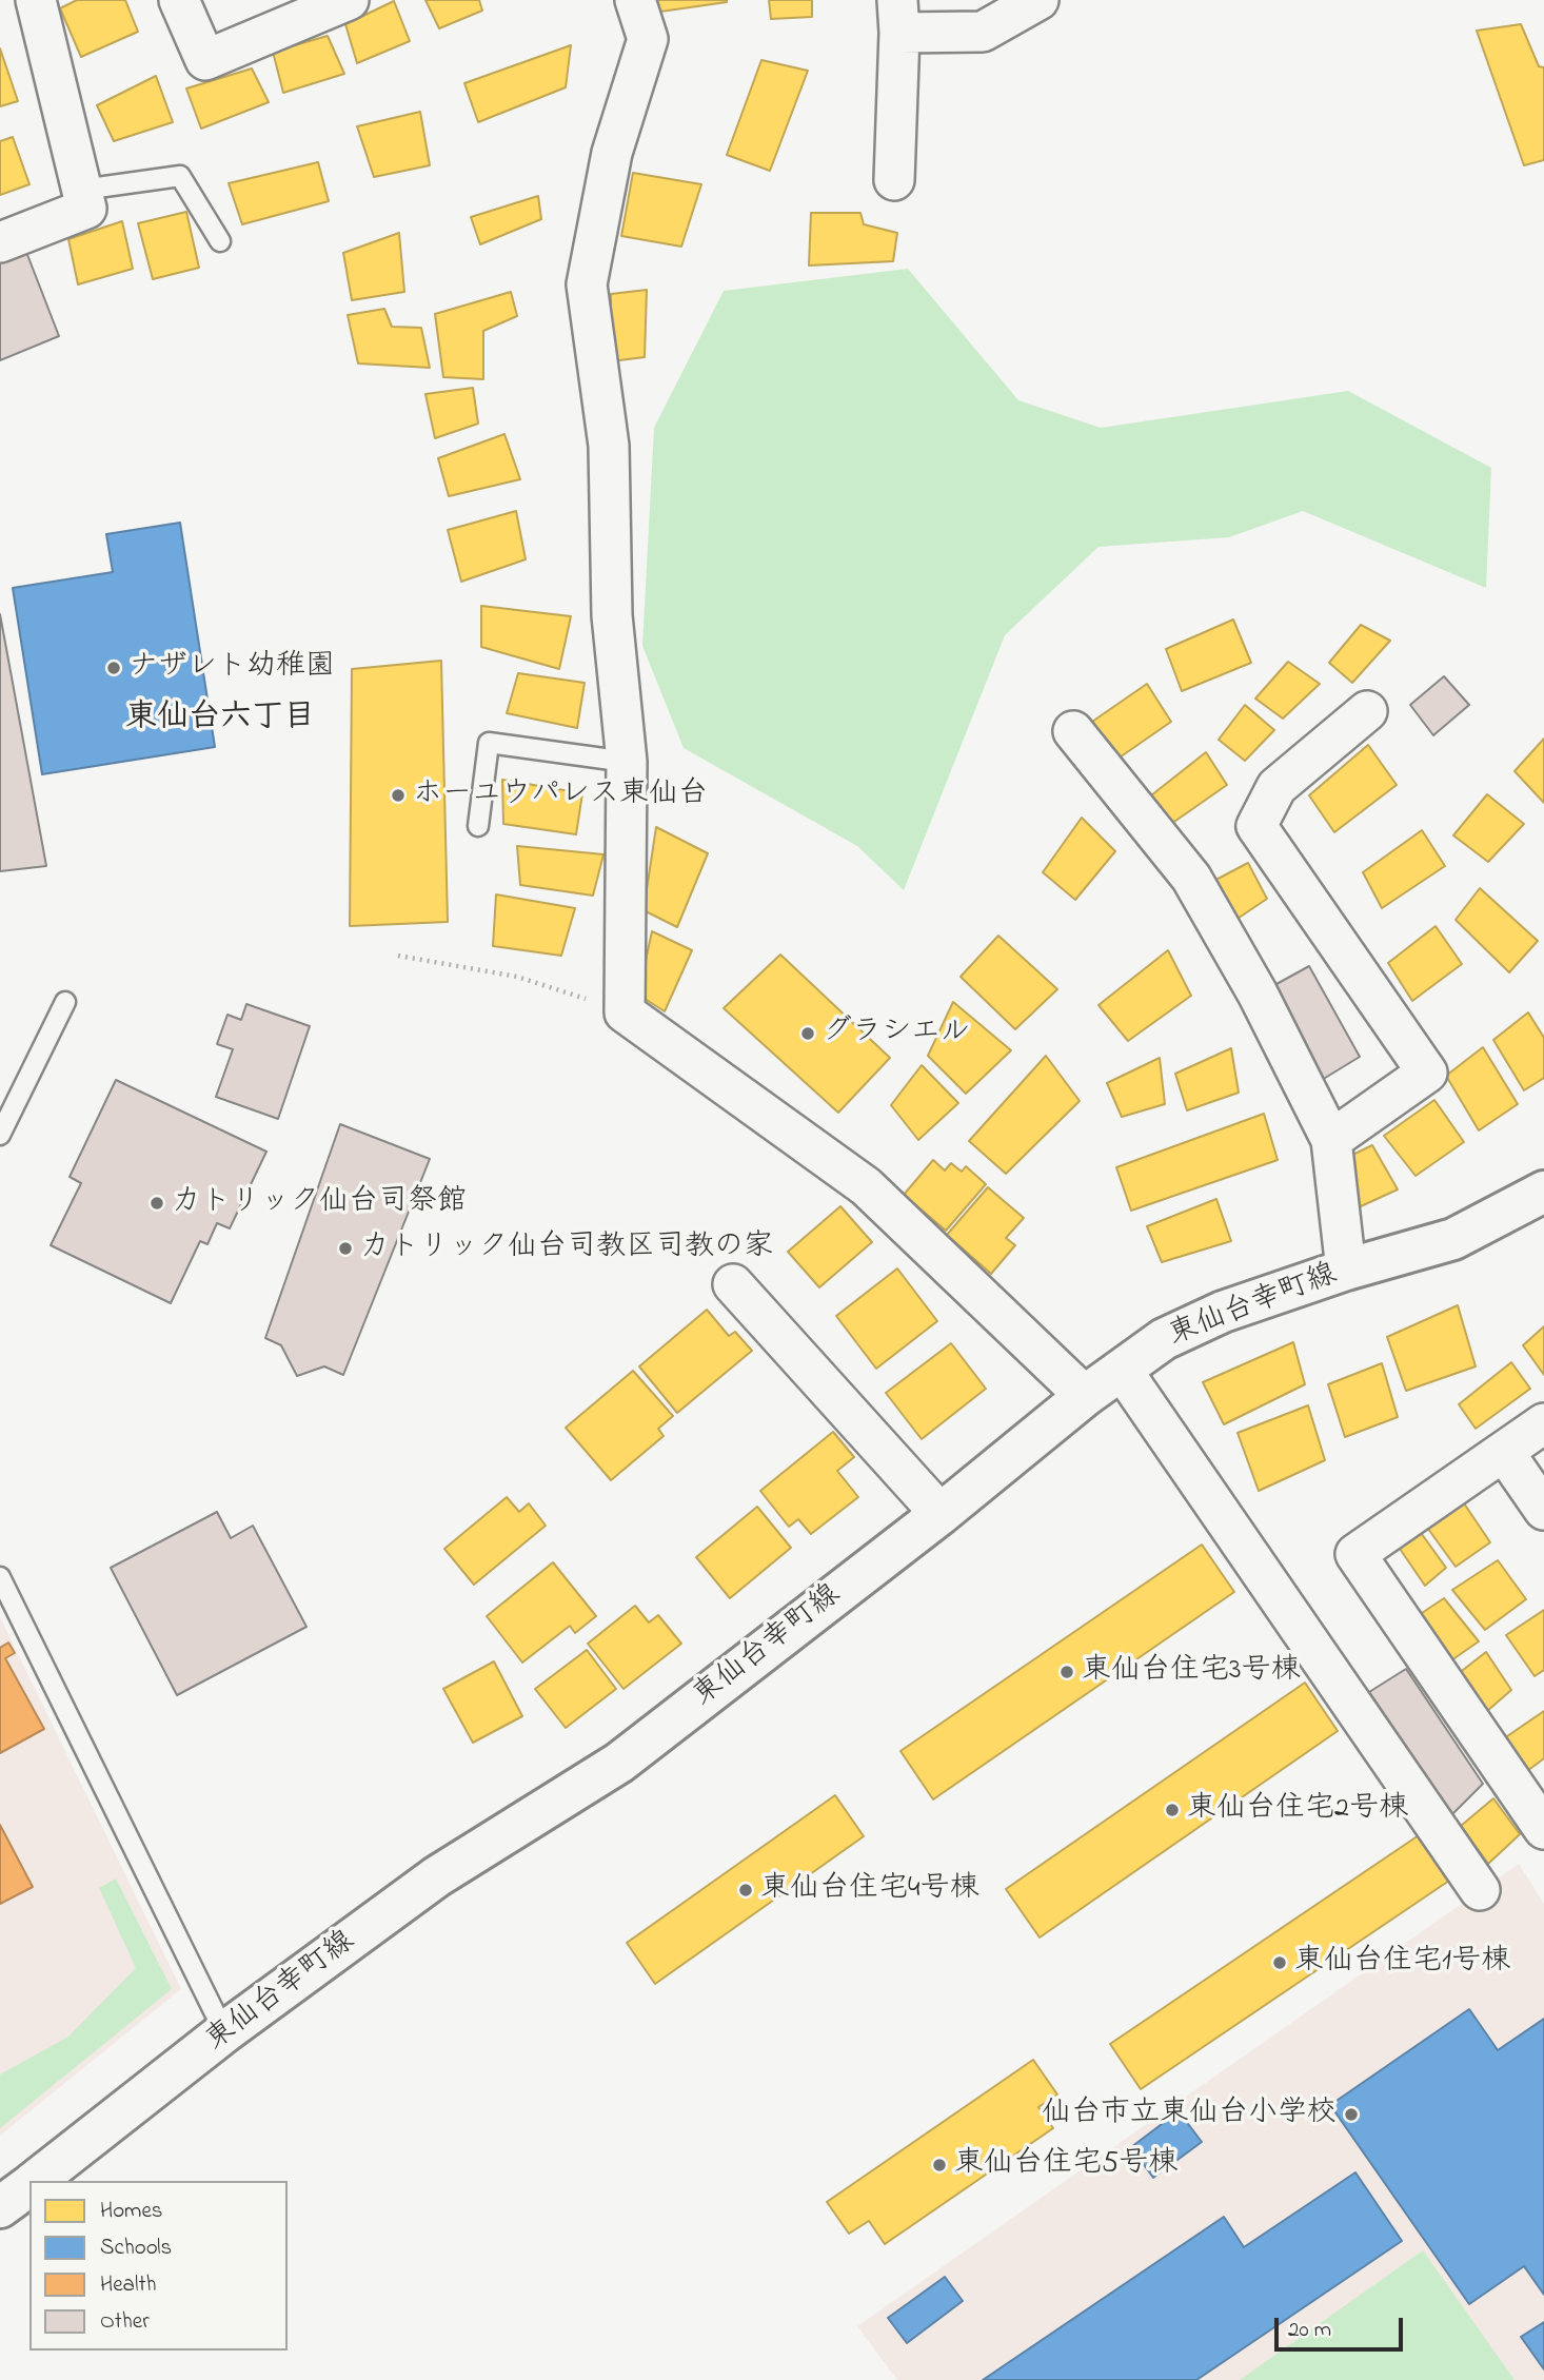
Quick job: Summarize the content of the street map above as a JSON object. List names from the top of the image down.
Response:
{
  "streets": {
    "street": ["東仙台幸町線"]
  },
  "districts": ["東仙台六丁目"],
  "places": [
    "ナザレト幼稚園",
    "ホーユウパレス東仙台",
    "グラシエル",
    "カトリック仙台司祭館",
    "カトリック仙台司教区司教の家",
    "東仙台住宅3号棟",
    "東仙台住宅2号棟",
    "東仙台住宅4号棟",
    "東仙台住宅1号棟",
    "仙台市立東仙台小学校",
    "東仙台住宅5号棟"
  ],
  "legend": [
    "Homes",
    "Schools",
    "Health",
    "Other"
  ],
  "scale_bar": "20 m"
}
